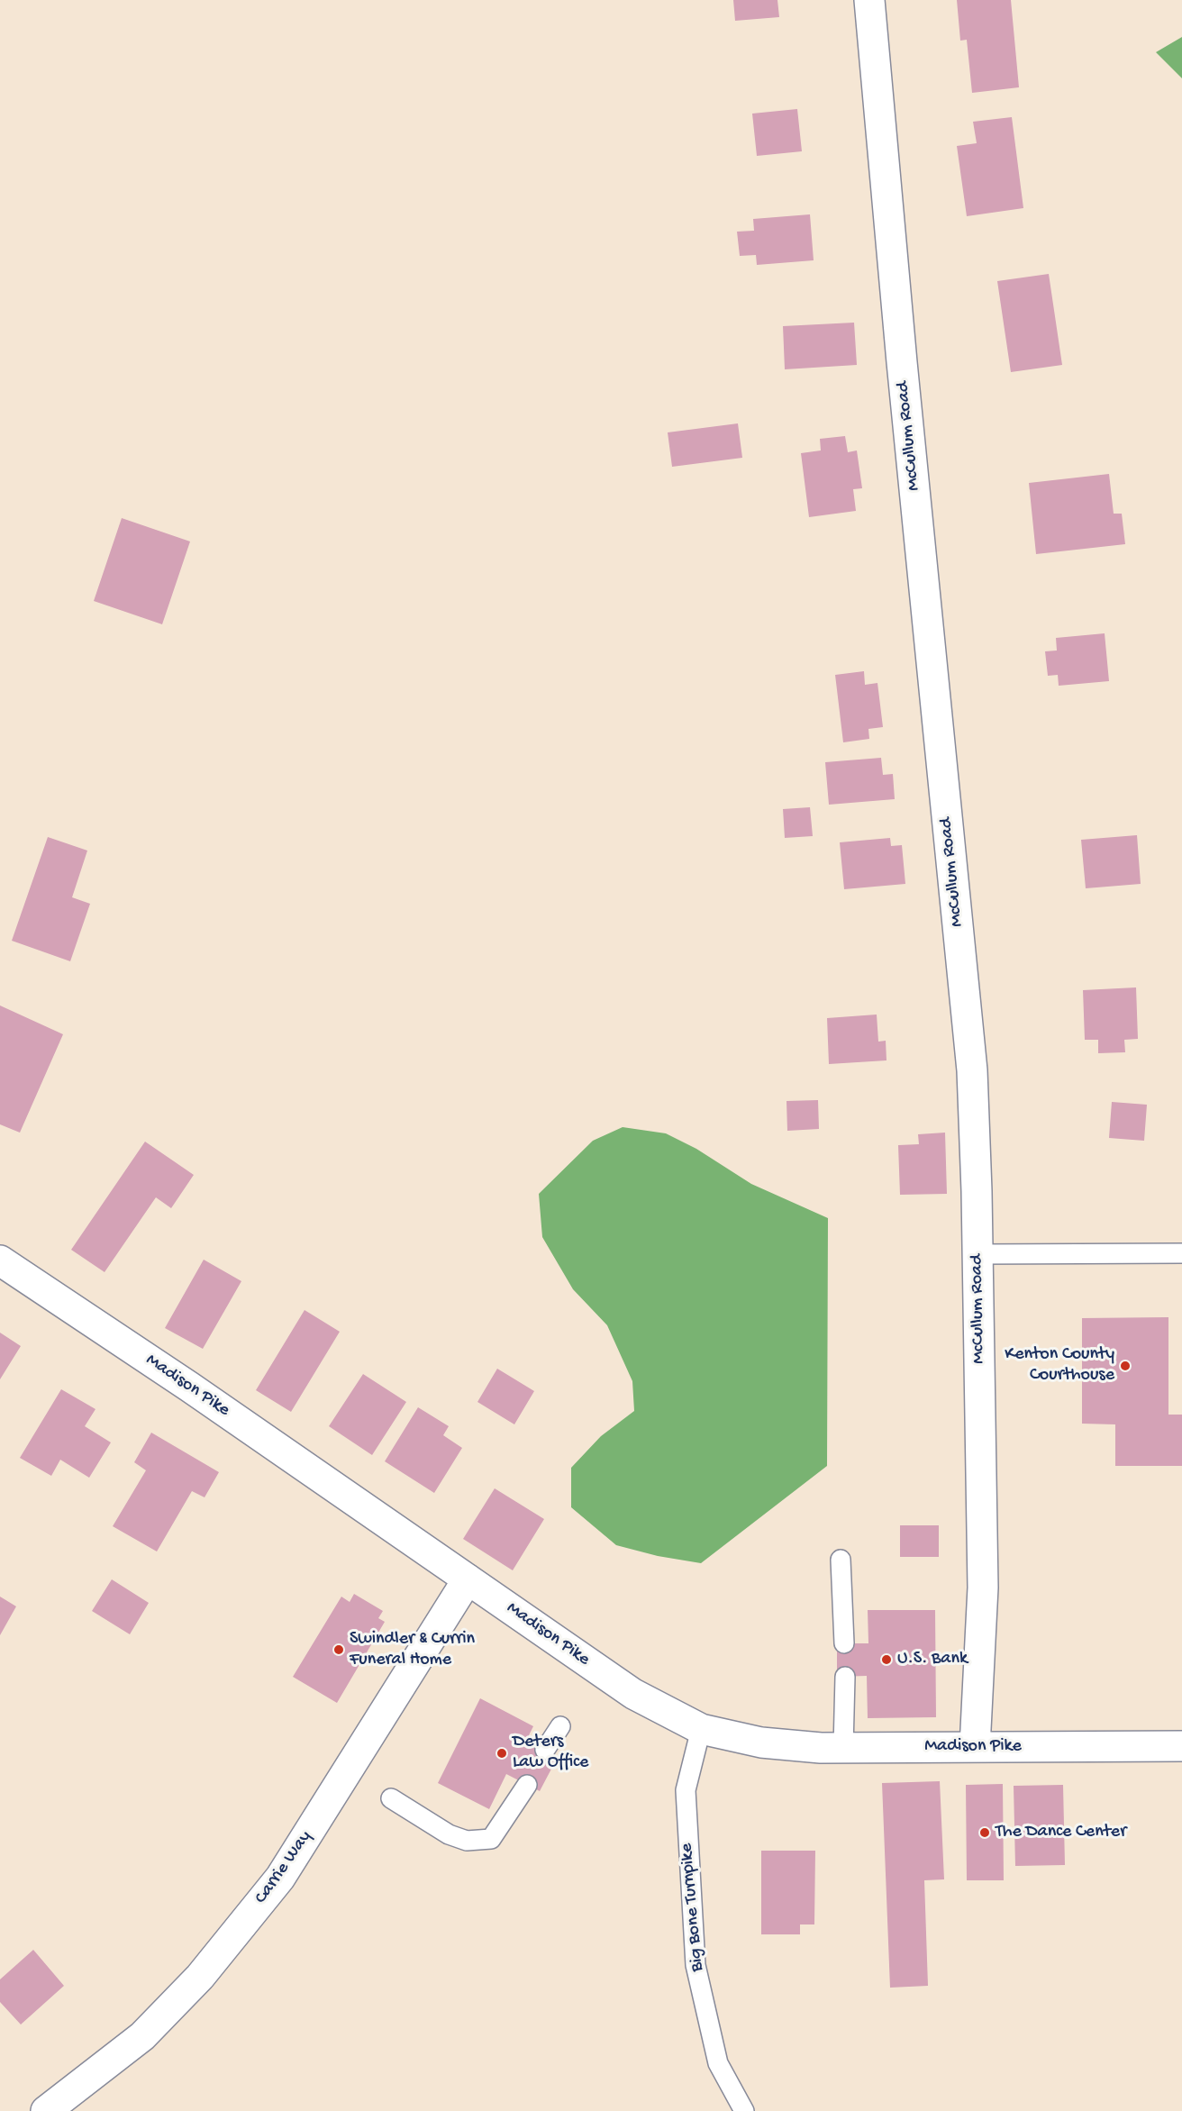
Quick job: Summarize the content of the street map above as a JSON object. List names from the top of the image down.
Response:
{
  "streets": {
    "street": ["McCullum Road", "Madison Pike", "Carrie Way"],
    "lane": ["Big Bone Turnpike"]
  },
  "crossings": [
    ["McCullum Road", "Madison Pike"],
    ["Madison Pike", "Carrie Way"],
    ["Madison Pike", "Big Bone Turnpike"]
  ],
  "places": [
    "Kenton County Courthouse",
    "Swindler & Currin Funeral Home",
    "U.S. Bank",
    "Deters Law Office",
    "The Dance Center"
  ]
}
